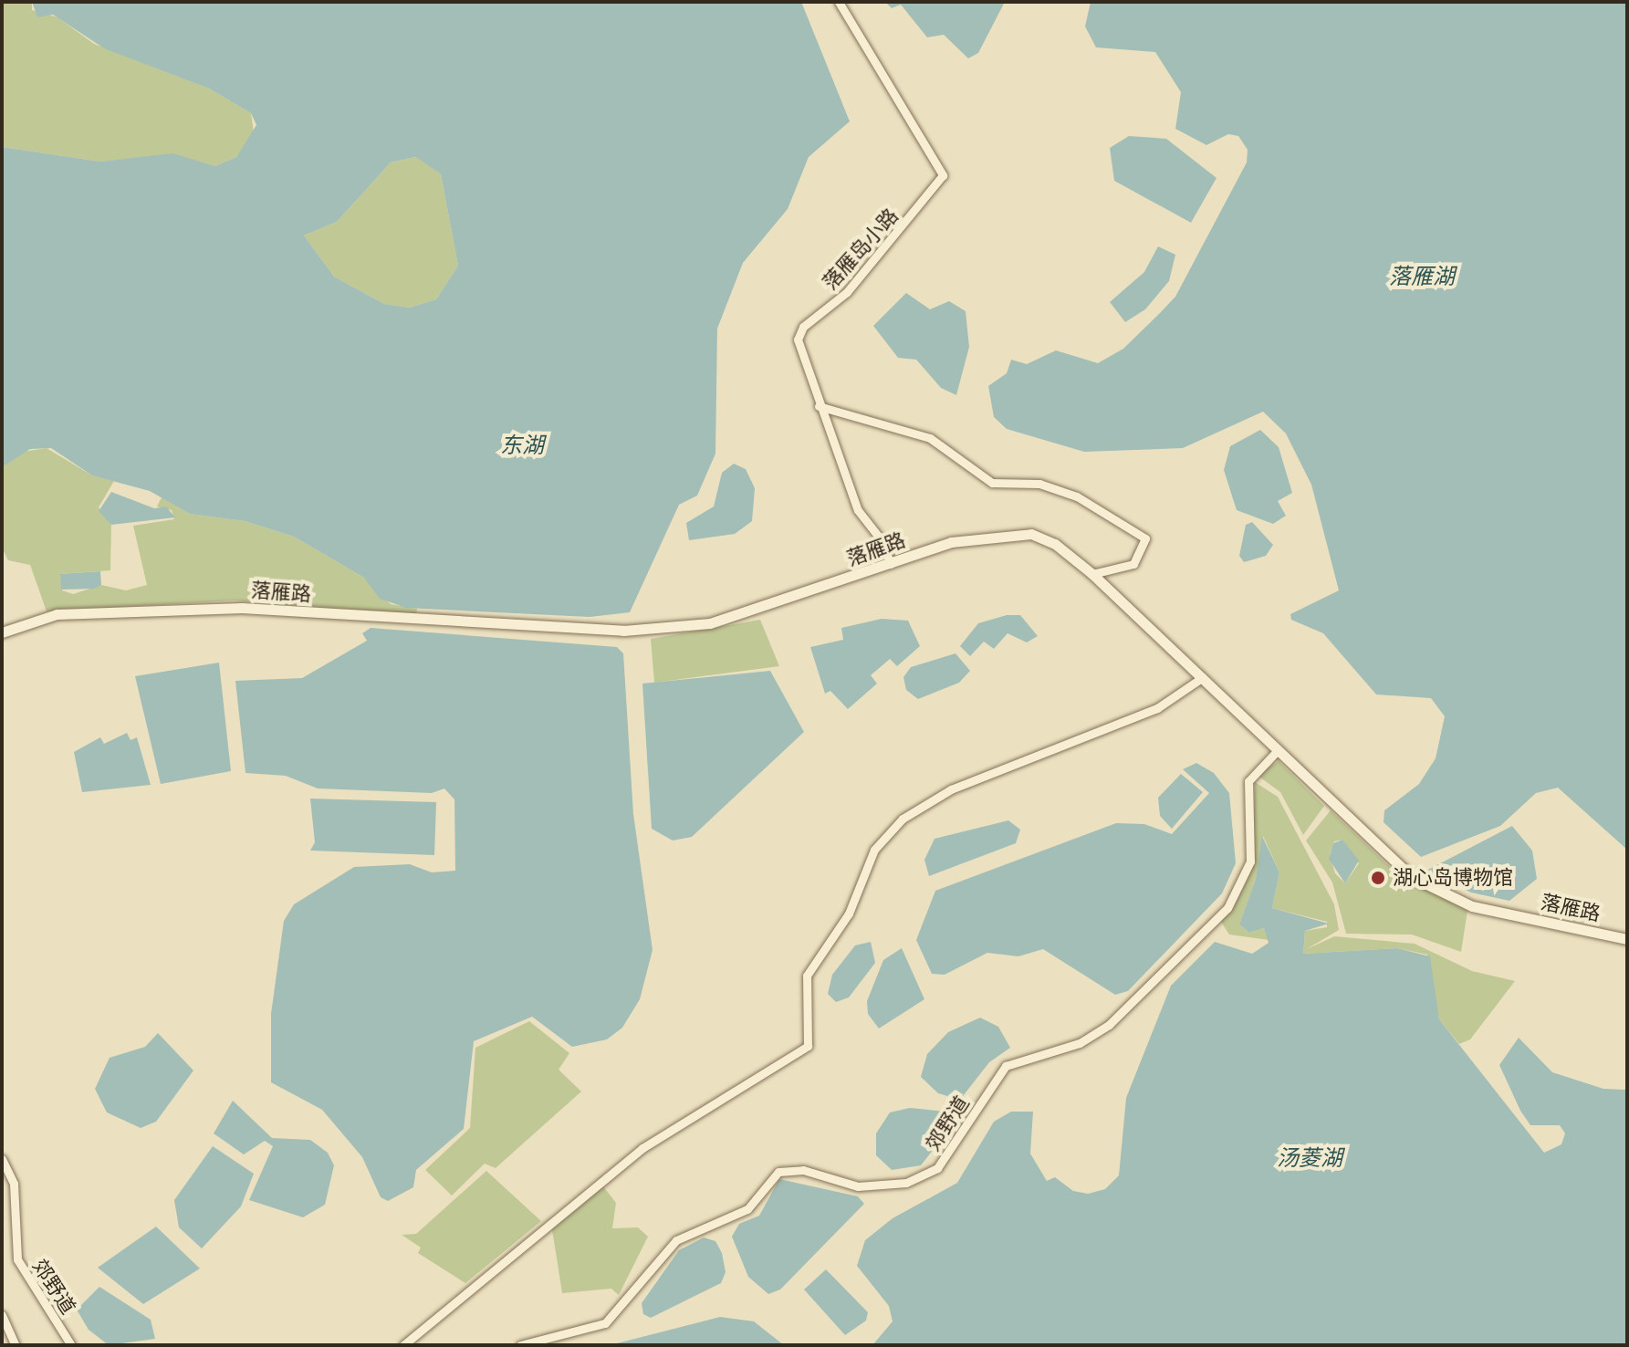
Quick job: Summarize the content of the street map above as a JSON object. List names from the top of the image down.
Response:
{
  "streets": {
    "street": ["落雁岛小路", "落雁路", "郊野道"]
  },
  "crossings": [
    ["落雁岛小路", "落雁路"],
    ["落雁路", "郊野道"]
  ],
  "water": ["落雁湖", "东湖", "汤菱湖"],
  "places": ["湖心岛博物馆"]
}
